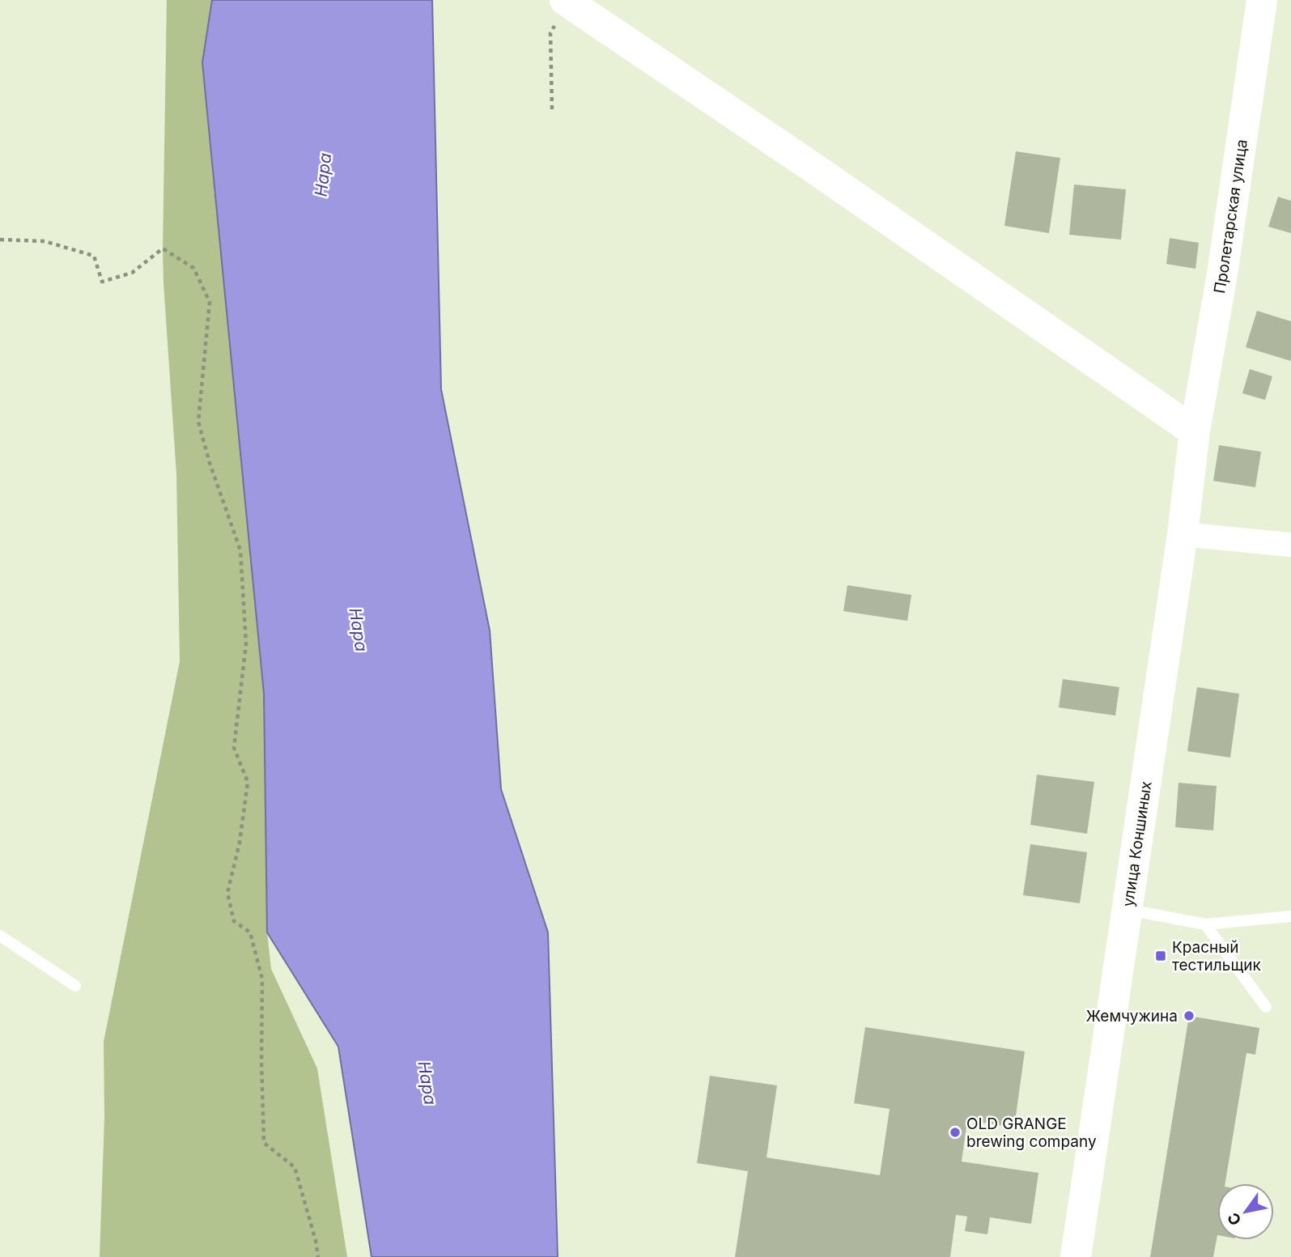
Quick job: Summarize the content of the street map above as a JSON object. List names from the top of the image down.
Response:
{
  "streets": {
    "main road": ["Пролетарская улица", "улица Коншиных"]
  },
  "crossings": [
    ["Пролетарская улица", "улица Коншиных"]
  ],
  "water": ["Нара"],
  "places": {
    "transit": ["Красный тестильщик"],
    "other": ["Жемчужина", "OLD GRANGE brewing company"]
  },
  "north": "bottom left"
}
